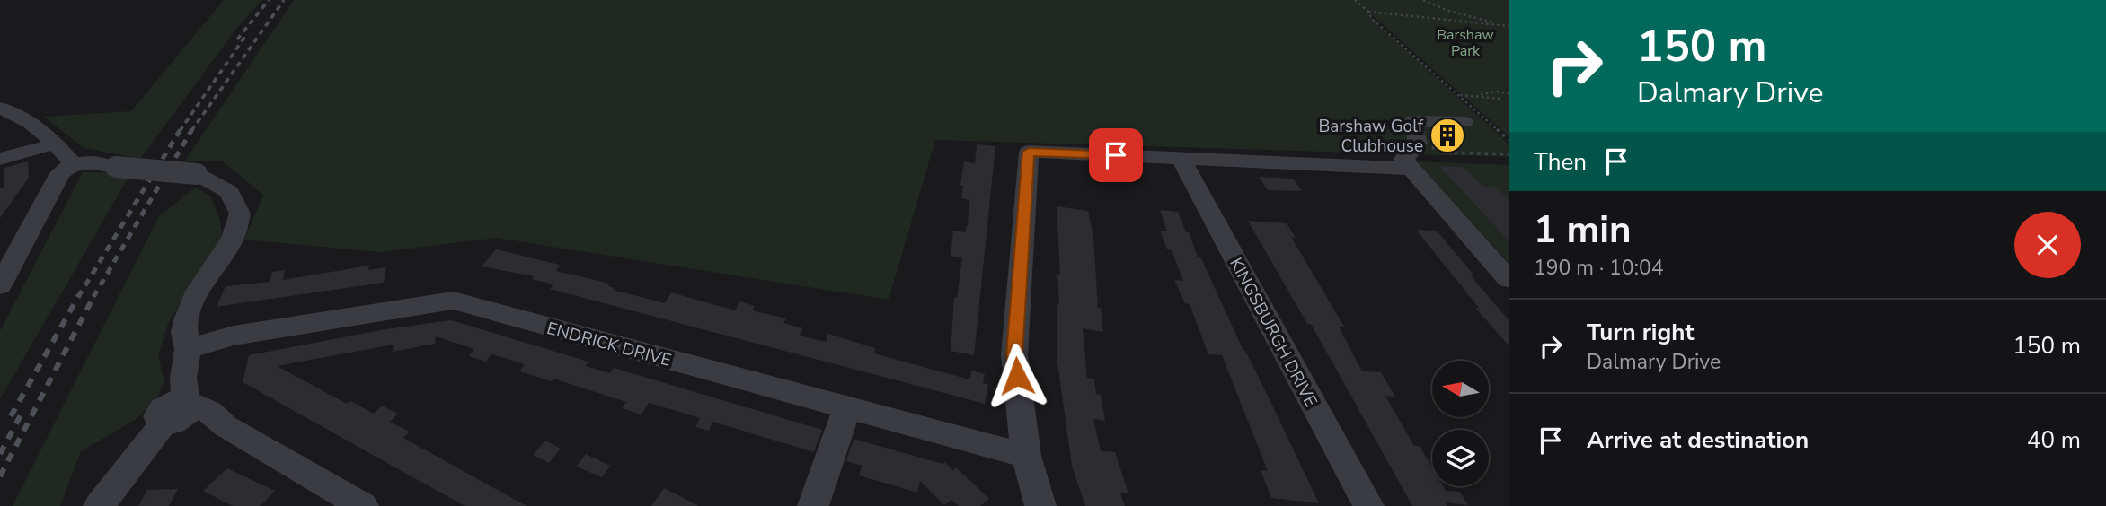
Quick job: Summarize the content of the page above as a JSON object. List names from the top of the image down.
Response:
{
  "streets": {
    "street": ["KINGSBURGH DRIVE", "ENDRICK DRIVE"]
  },
  "parks": ["Barshaw Park"],
  "places": {
    "building": ["Barshaw Golf Clubhouse"]
  },
  "north": "left",
  "page": {
    "turn": ["150 m", "Dalmary Drive"],
    "then": "Then",
    "heading": ["1 min", "190 m · 10:04"],
    "list": [
      {
        "name": "Turn right",
        "note": "Dalmary Drive",
        "value": "150 m"
      },
      {
        "name": "Arrive at destination",
        "value": "40 m"
      }
    ]
  }
}
